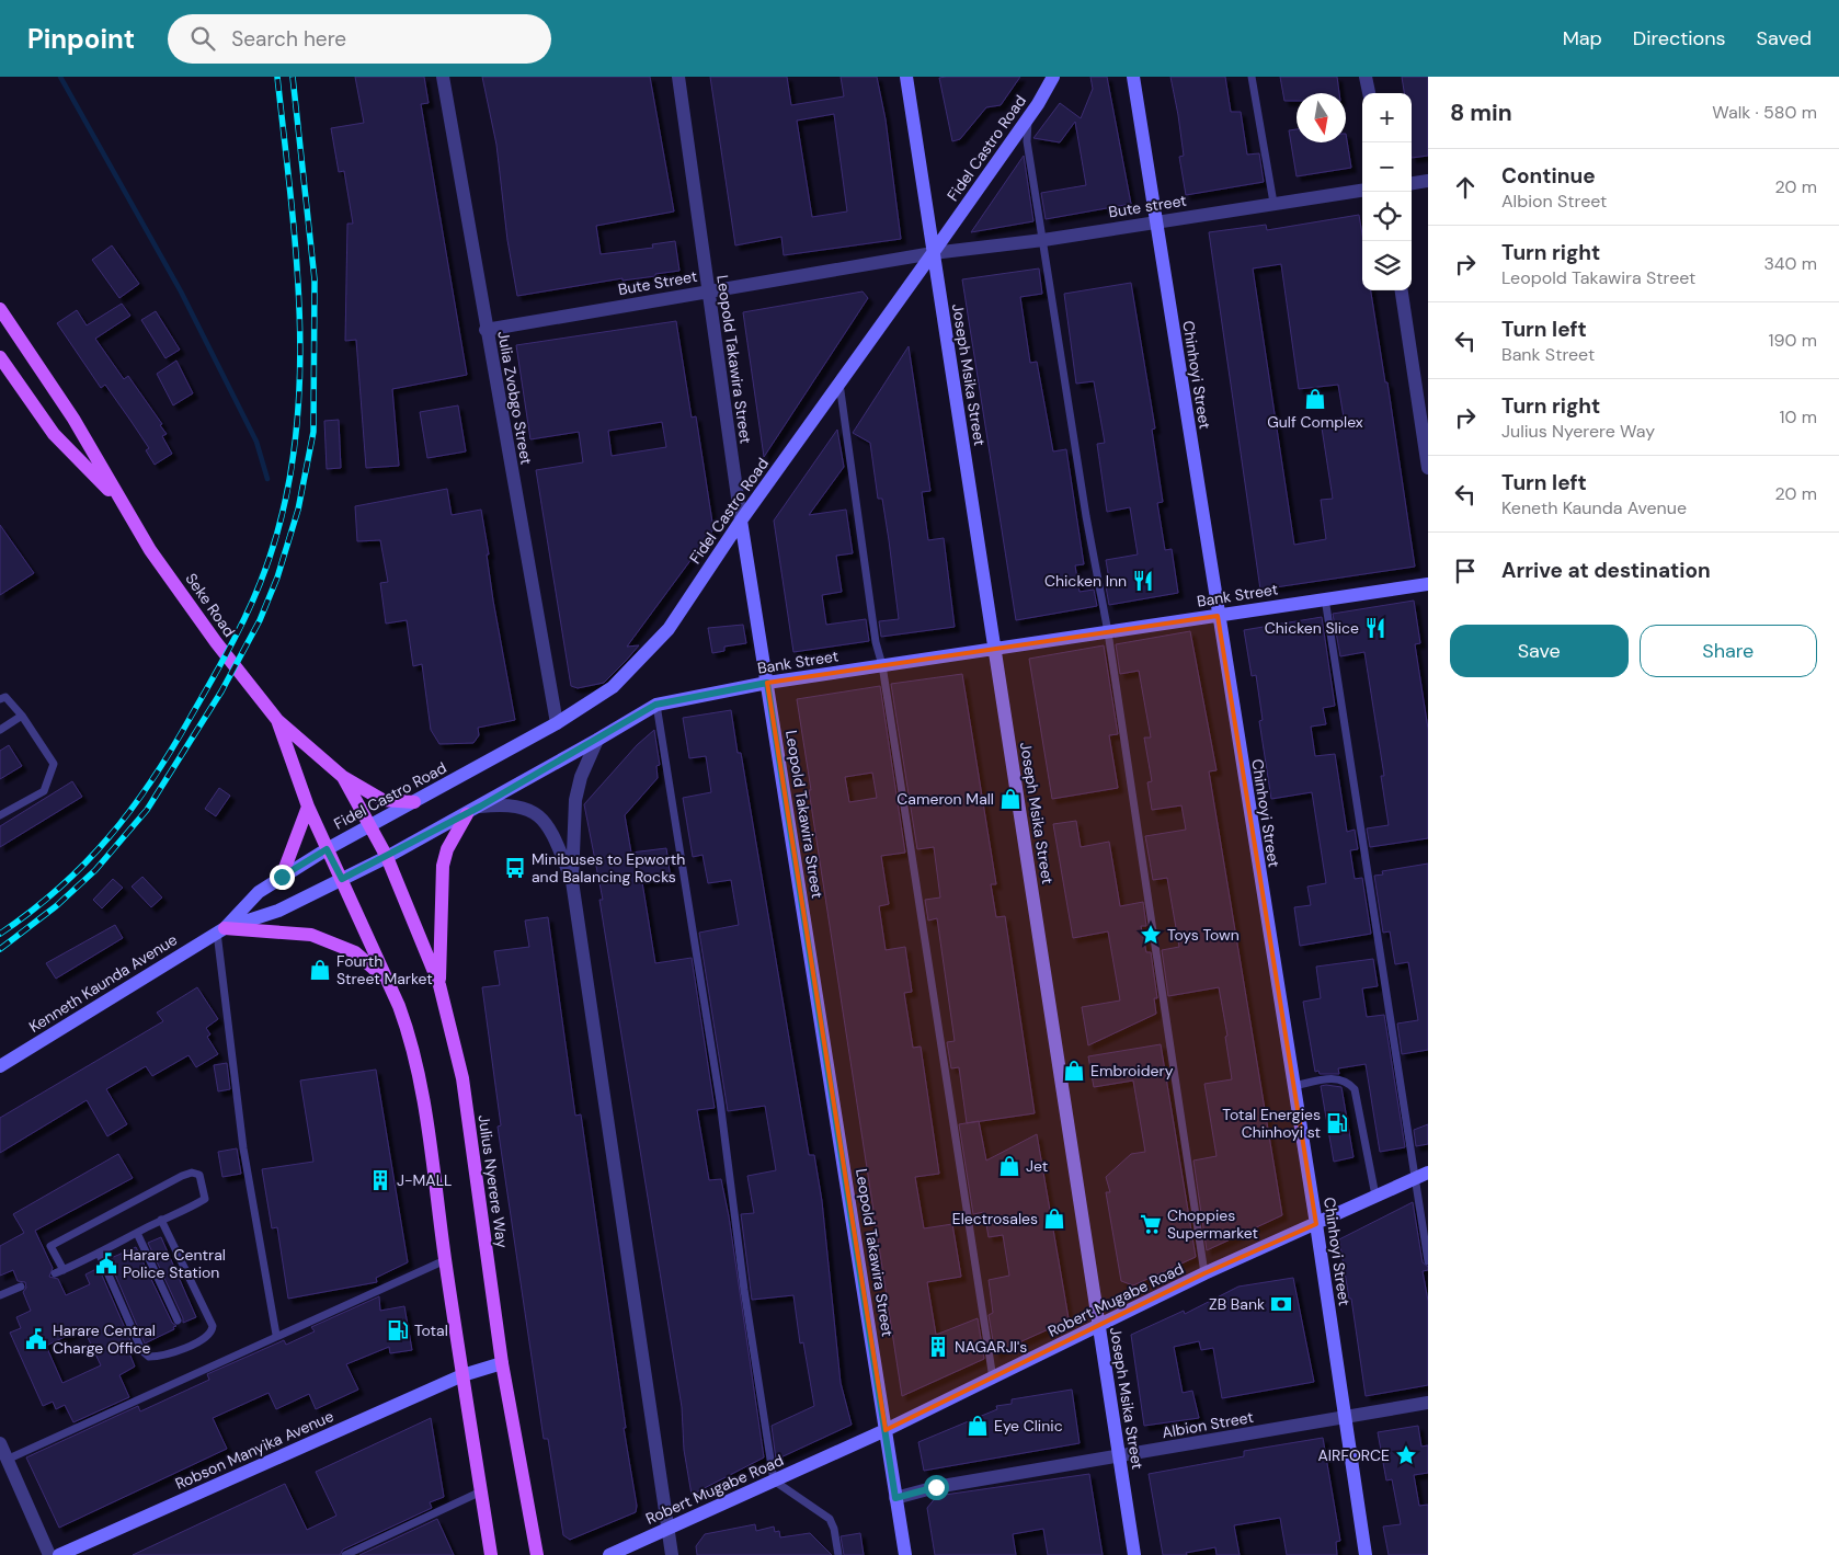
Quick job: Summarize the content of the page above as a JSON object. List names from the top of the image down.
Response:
{
  "streets": {
    "main road": [
      "Fidel Castro Road",
      "Leopold Takawira Street",
      "Joseph Msika Street",
      "Chinhoyi Street",
      "Bank Street",
      "Seke Road",
      "Kenneth Kaunda Avenue",
      "Julius Nyerere Way",
      "Robert Mugabe Road",
      "Robson Manyika Avenue"
    ],
    "street": [
      "Bute street",
      "Bute Street",
      "Julia Zvobgo Street",
      "Albion Street"
    ]
  },
  "crossings": [
    ["Fidel Castro Road", "Bute street"],
    ["Fidel Castro Road", "Bute Street"],
    ["Fidel Castro Road", "Leopold Takawira Street"],
    ["Fidel Castro Road", "Joseph Msika Street"],
    ["Fidel Castro Road", "Julia Zvobgo Street"],
    ["Fidel Castro Road", "Bank Street"],
    ["Fidel Castro Road", "Kenneth Kaunda Avenue"],
    ["Fidel Castro Road", "Julius Nyerere Way"],
    ["Bute street", "Bute Street"],
    ["Bute street", "Joseph Msika Street"],
    ["Bute street", "Chinhoyi Street"],
    ["Bute Street", "Leopold Takawira Street"],
    ["Bute Street", "Joseph Msika Street"],
    ["Bute Street", "Julia Zvobgo Street"],
    ["Leopold Takawira Street", "Bank Street"],
    ["Leopold Takawira Street", "Robert Mugabe Road"],
    ["Leopold Takawira Street", "Albion Street"],
    ["Joseph Msika Street", "Bank Street"],
    ["Joseph Msika Street", "Robert Mugabe Road"],
    ["Joseph Msika Street", "Albion Street"],
    ["Chinhoyi Street", "Bank Street"],
    ["Chinhoyi Street", "Robert Mugabe Road"],
    ["Chinhoyi Street", "Albion Street"],
    ["Bank Street", "Kenneth Kaunda Avenue"],
    ["Bank Street", "Julius Nyerere Way"],
    ["Julius Nyerere Way", "Robson Manyika Avenue"]
  ],
  "places": {
    "shop": [
      "Gulf Complex",
      "Cameron Mall",
      "Fourth Street Market",
      "Embroidery",
      "Jet",
      "Electrosales",
      "Eye Clinic"
    ],
    "restaurant": ["Chicken Inn", "Chicken Slice"],
    "bus stop": ["Minibuses to Epworth and Balancing Rocks"],
    "place": ["Toys Town", "AIRFORCE"],
    "fuel station": ["Total Energies Chinhoyi st", "Total"],
    "building": ["J-MALL", "NAGARJI's"],
    "supermarket": ["Choppies Supermarket"],
    "public building": ["Harare Central Police Station", "Harare Central Charge Office"],
    "bank": ["ZB Bank"]
  },
  "north": "bottom",
  "page": {
    "header": "Pinpoint",
    "search": "Search here",
    "nav": ["Map", "Directions", "Saved"],
    "heading": ["8 min", "Walk · 580 m"],
    "map_buttons": ["+", "−"],
    "list": [
      ["Continue", "Albion Street", "20 m"],
      ["Turn right", "Leopold Takawira Street", "340 m"],
      ["Turn left", "Bank Street", "190 m"],
      ["Turn right", "Julius Nyerere Way", "10 m"],
      ["Turn left", "Keneth Kaunda Avenue", "20 m"],
      "Arrive at destination"
    ],
    "buttons": ["Save", "Share"]
  }
}
